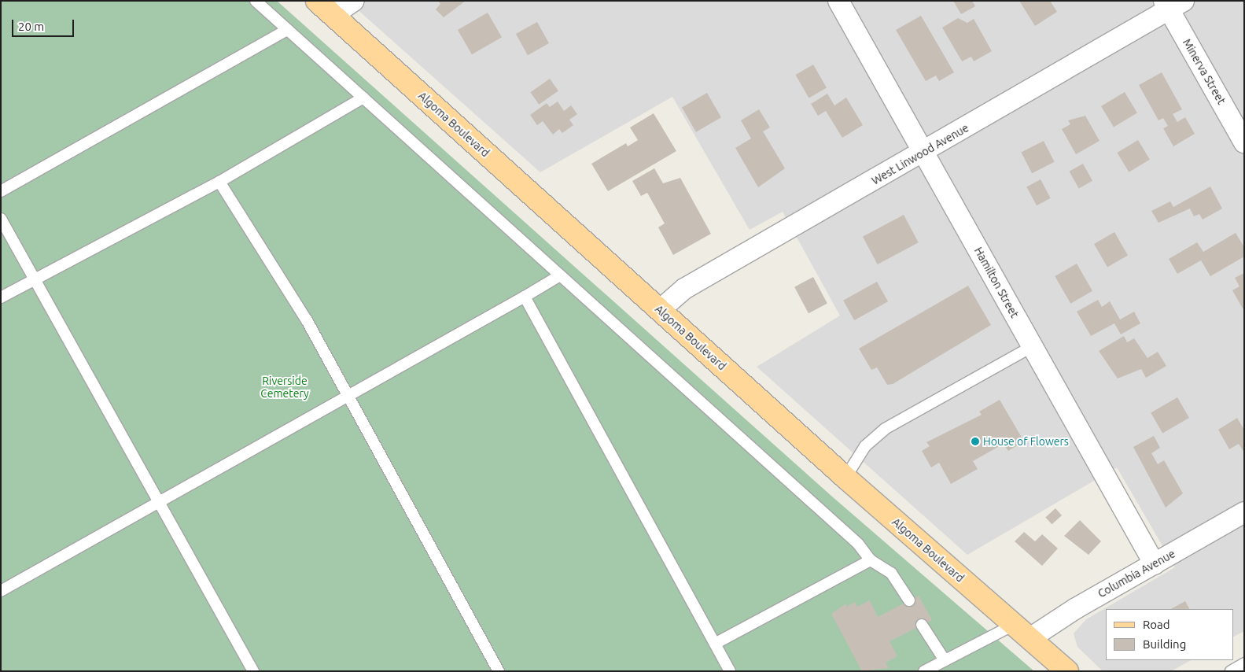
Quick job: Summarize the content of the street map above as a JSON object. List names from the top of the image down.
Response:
{
  "streets": {
    "main road": ["Algoma Boulevard"],
    "street": [
      "Minerva Street",
      "West Linwood Avenue",
      "Hamilton Street",
      "Columbia Avenue"
    ]
  },
  "crossings": [
    ["Minerva Street", "West Linwood Avenue"],
    ["Algoma Boulevard", "West Linwood Avenue"],
    ["Algoma Boulevard", "Columbia Avenue"],
    ["West Linwood Avenue", "Hamilton Street"],
    ["Hamilton Street", "Columbia Avenue"]
  ],
  "parks": ["Riverside Cemetery"],
  "places": ["House of Flowers"],
  "legend": ["Road", "Building"],
  "scale_bar": "20 m"
}
